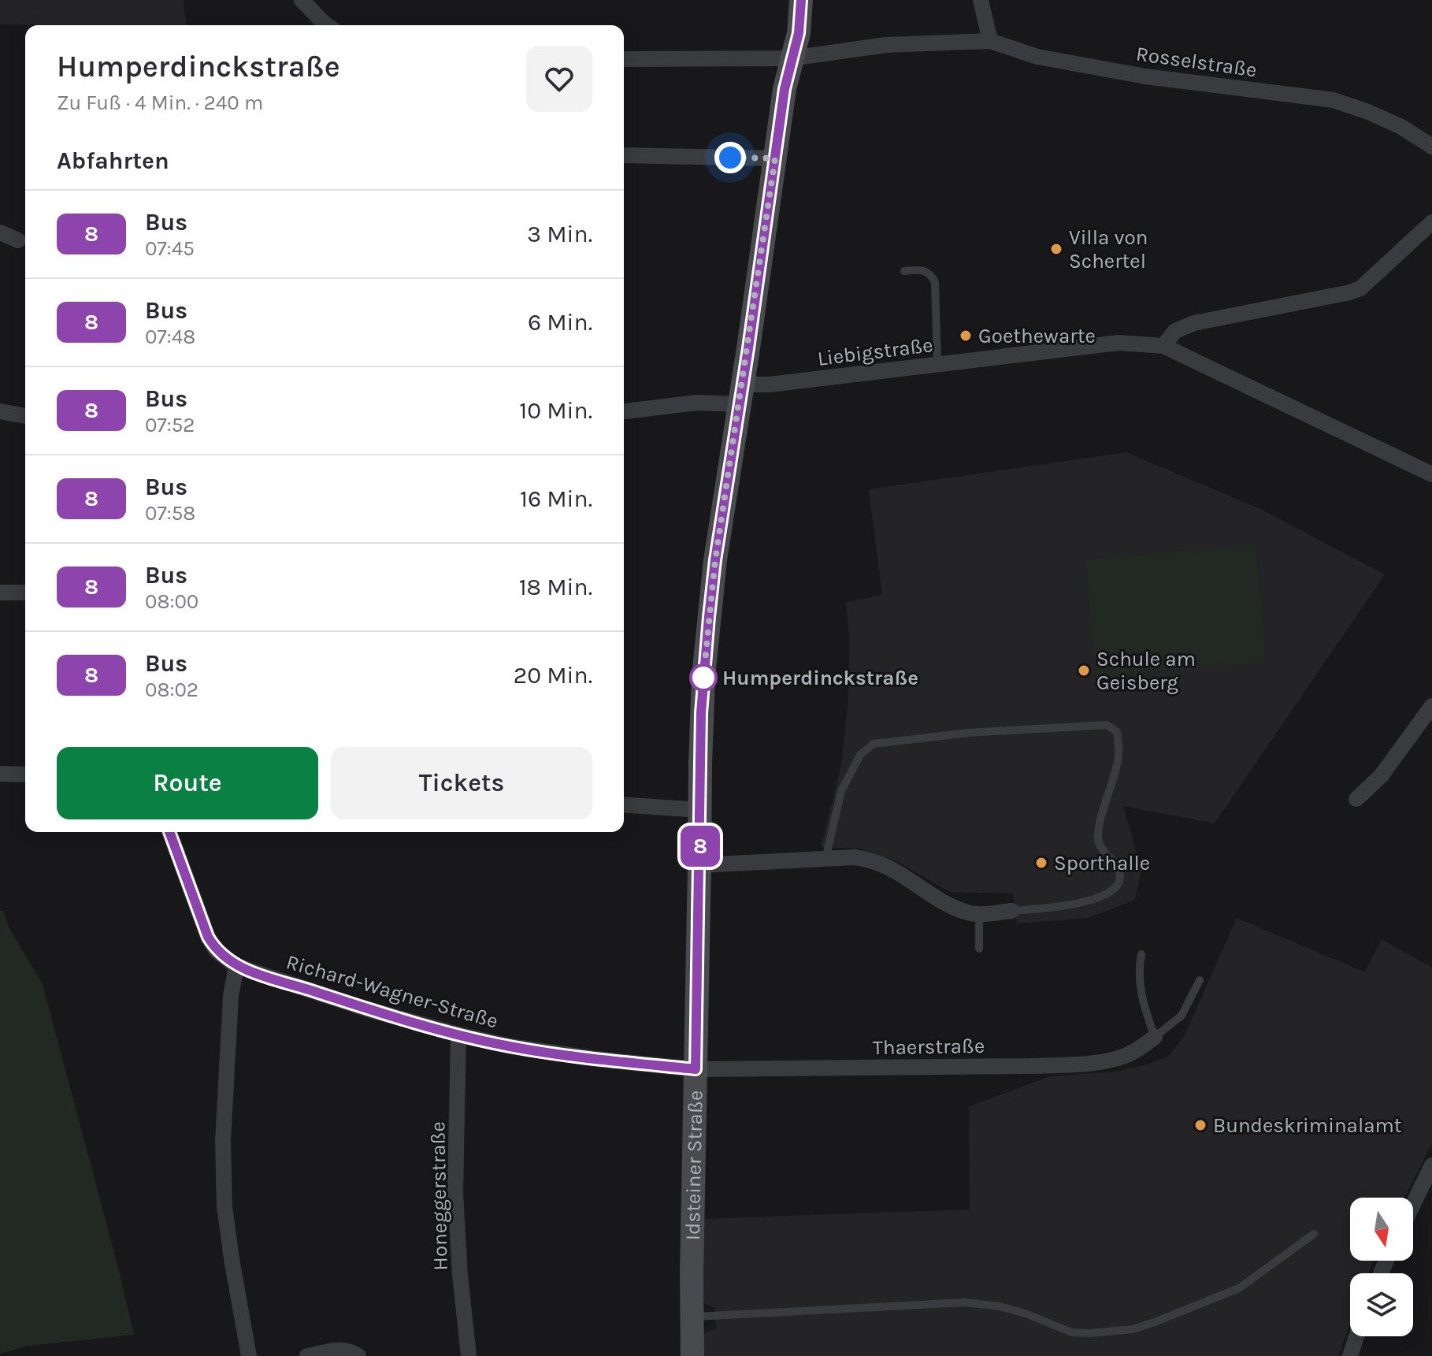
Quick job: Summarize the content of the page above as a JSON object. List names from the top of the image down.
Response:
{
  "streets": {
    "street": [
      "Rosselstraße",
      "Liebigstraße",
      "Richard-Wagner-Straße",
      "Thaerstraße",
      "Idsteiner Straße",
      "Honeggerstraße"
    ]
  },
  "crossings": [
    ["Liebigstraße", "Idsteiner Straße"],
    ["Richard-Wagner-Straße", "Thaerstraße"],
    ["Richard-Wagner-Straße", "Idsteiner Straße"],
    ["Richard-Wagner-Straße", "Honeggerstraße"],
    ["Thaerstraße", "Idsteiner Straße"]
  ],
  "places": [
    "Villa von Schertel",
    "Goethewarte",
    "Schule am Geisberg",
    "Humperdinckstraße",
    "Sporthalle",
    "Bundeskriminalamt"
  ],
  "lines": ["bus line 8"],
  "north": "bottom",
  "page": {
    "on_map": "8",
    "heading": [
      ["Humperdinckstraße", "Zu Fuß · 4 Min. · 240 m"],
      "Abfahrten"
    ],
    "list": [
      {
        "mark": "8",
        "name": "Bus",
        "note": "07:45",
        "value": "3 Min."
      },
      {
        "mark": "8",
        "name": "Bus",
        "note": "07:48",
        "value": "6 Min."
      },
      {
        "mark": "8",
        "name": "Bus",
        "note": "07:52",
        "value": "10 Min."
      },
      {
        "mark": "8",
        "name": "Bus",
        "note": "07:58",
        "value": "16 Min."
      },
      {
        "mark": "8",
        "name": "Bus",
        "note": "08:00",
        "value": "18 Min."
      },
      {
        "mark": "8",
        "name": "Bus",
        "note": "08:02",
        "value": "20 Min."
      }
    ],
    "buttons": ["Route", "Tickets"]
  }
}
